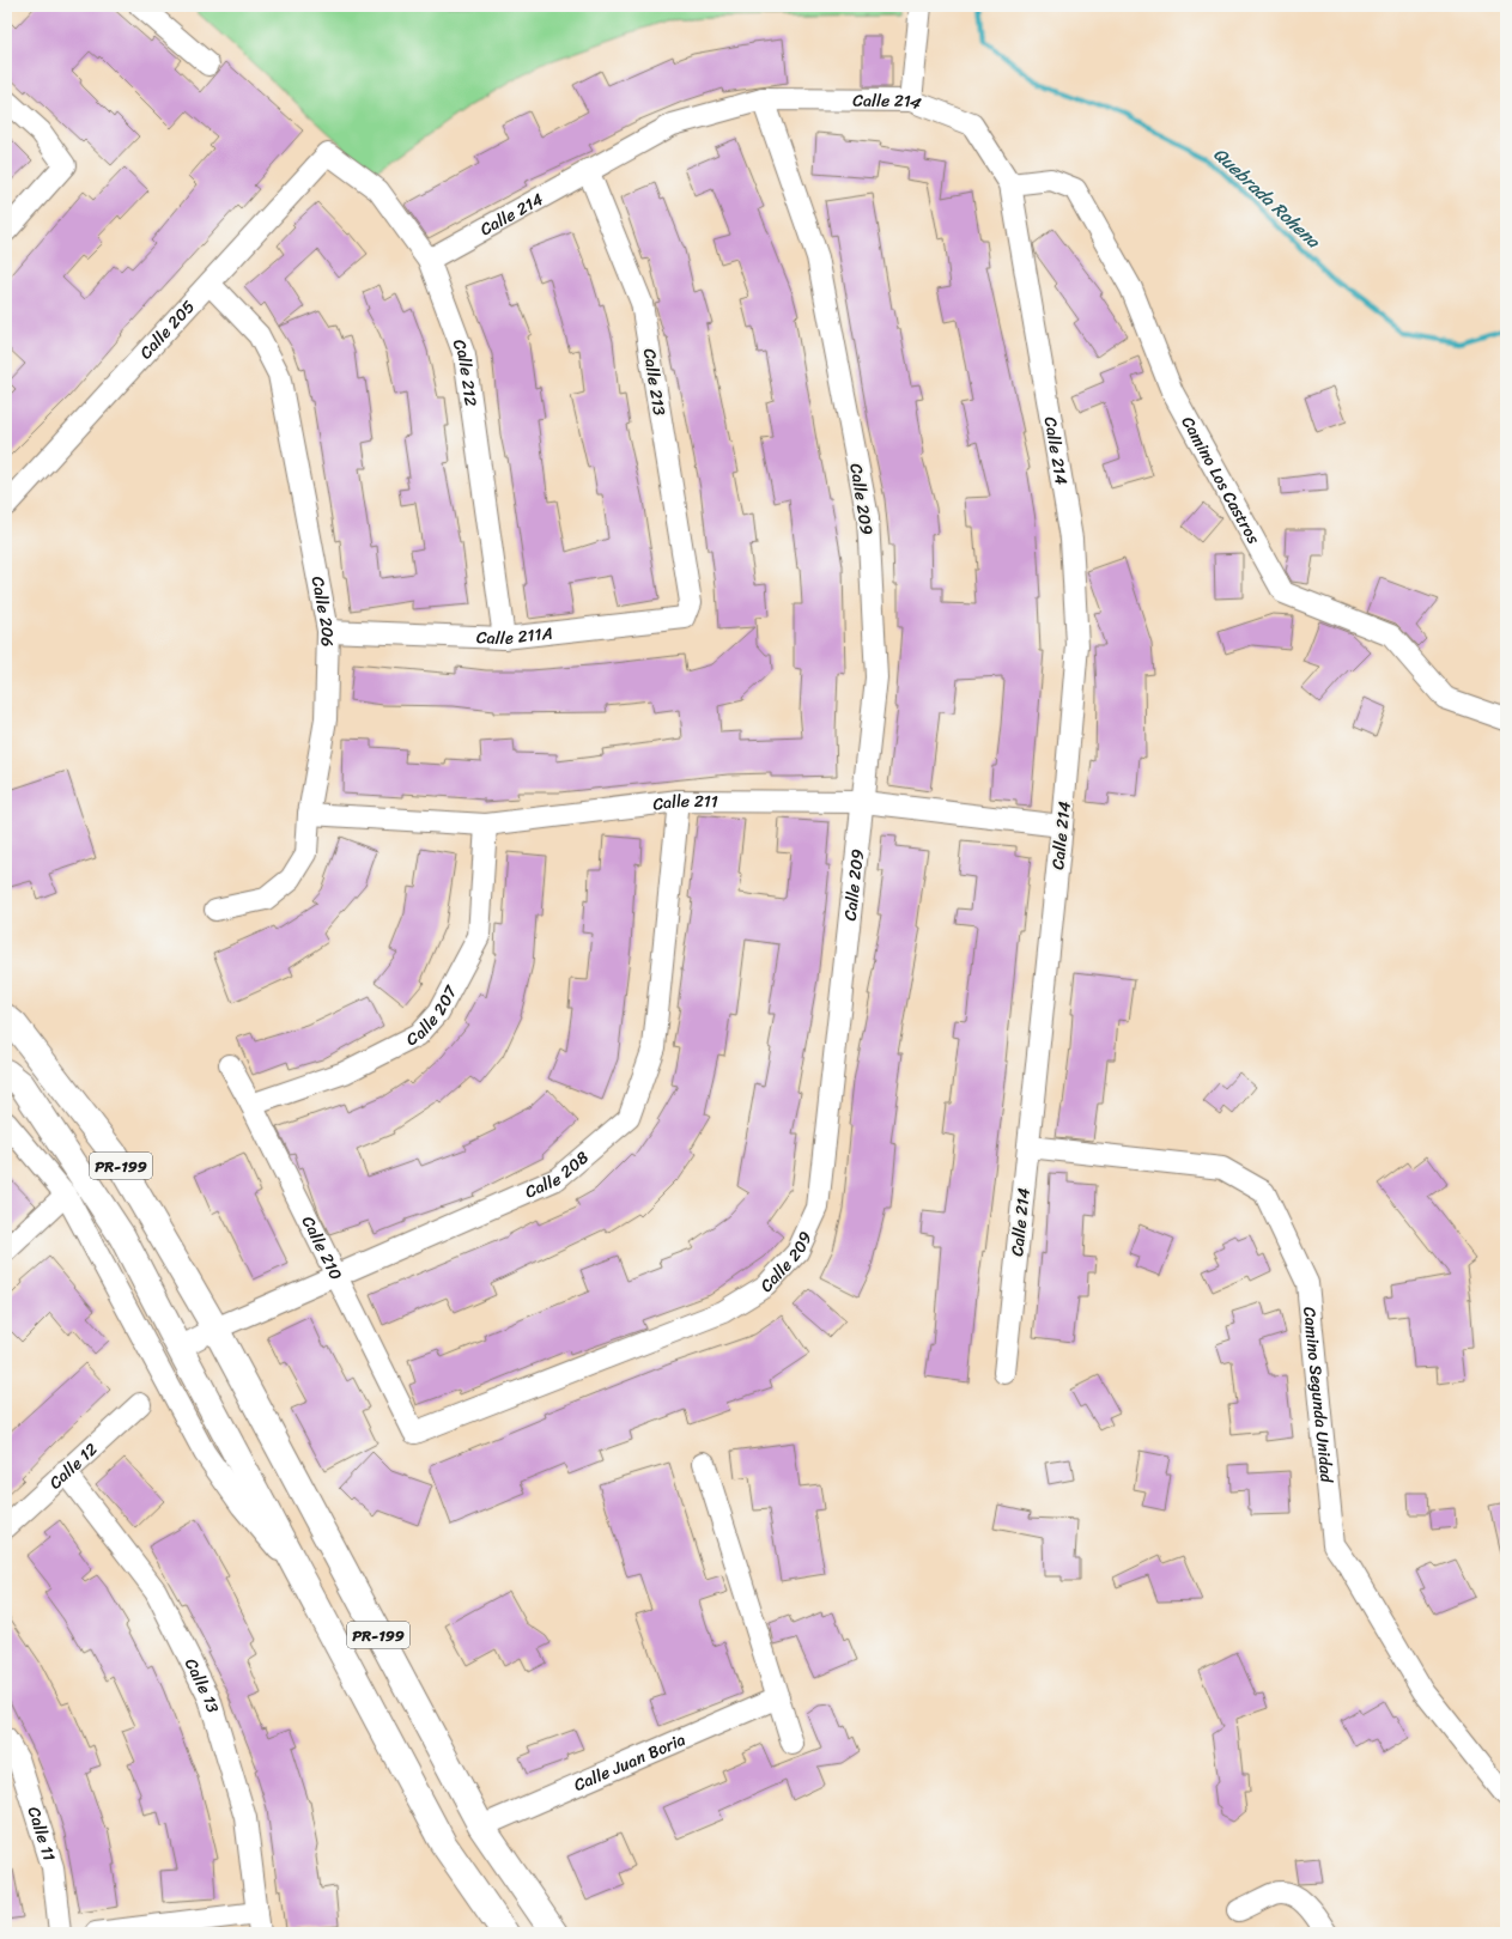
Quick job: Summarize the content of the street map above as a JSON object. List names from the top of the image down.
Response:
{
  "streets": {
    "main road": ["PR-199"],
    "street": [
      "Calle 214",
      "Calle 205",
      "Calle 212",
      "Calle 213",
      "Camino Los Castros",
      "Calle 209",
      "Calle 206",
      "Calle 211A",
      "Calle 211",
      "Calle 207",
      "Calle 208",
      "Calle 210",
      "Camino Segunda Unidad",
      "Calle 12",
      "Calle 13",
      "Calle Juan Boria",
      "Calle 11"
    ]
  },
  "crossings": [
    ["Calle 214", "Calle 212"],
    ["Calle 214", "Calle 213"],
    ["Calle 214", "Camino Los Castros"],
    ["Calle 214", "Calle 209"],
    ["Calle 214", "Calle 211"],
    ["Calle 214", "Camino Segunda Unidad"],
    ["Calle 205", "Calle 212"],
    ["Calle 205", "Calle 206"],
    ["Calle 212", "Calle 211A"],
    ["Calle 213", "Calle 211A"],
    ["Calle 209", "Calle 211"],
    ["Calle 209", "Calle 210"],
    ["Calle 206", "Calle 211A"],
    ["Calle 206", "Calle 211"],
    ["Calle 211", "Calle 207"],
    ["Calle 211", "Calle 208"],
    ["Calle 207", "Calle 210"],
    ["PR-199", "Calle 208"],
    ["PR-199", "Calle Juan Boria"],
    ["Calle 208", "Calle 210"],
    ["Calle 12", "Calle 13"]
  ],
  "water": ["Quebrada Rohena"]
}
